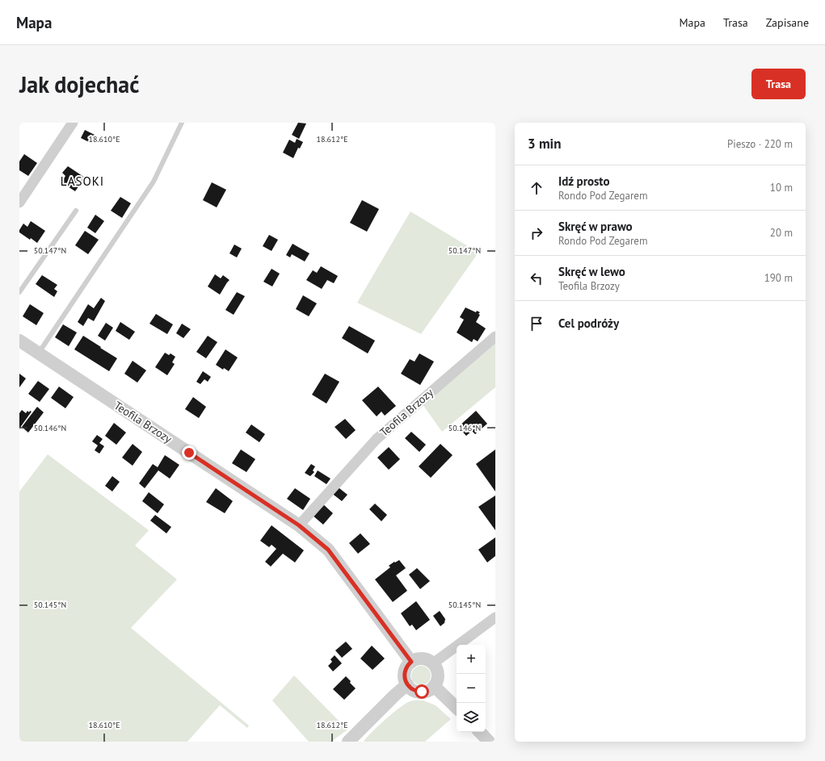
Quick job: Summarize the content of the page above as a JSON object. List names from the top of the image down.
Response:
{
  "streets": {
    "street": ["Teofila Brzozy"]
  },
  "districts": ["LASOKI"],
  "page": {
    "header": "Mapa",
    "nav": ["Mapa", "Trasa", "Zapisane"],
    "buttons": "Trasa",
    "title": "Jak dojechać",
    "heading": ["3 min", "Pieszo · 220 m"],
    "list": [
      ["Idź prosto", "Rondo Pod Zegarem", "10 m"],
      ["Skręć w prawo", "Rondo Pod Zegarem", "20 m"],
      ["Skręć w lewo", "Teofila Brzozy", "190 m"],
      "Cel podróży"
    ],
    "map_buttons": ["+", "−"]
  },
  "coordinates": [
    "18.610°E",
    "18.612°E",
    "50.147°N",
    "50.146°N",
    "50.145°N"
  ]
}
